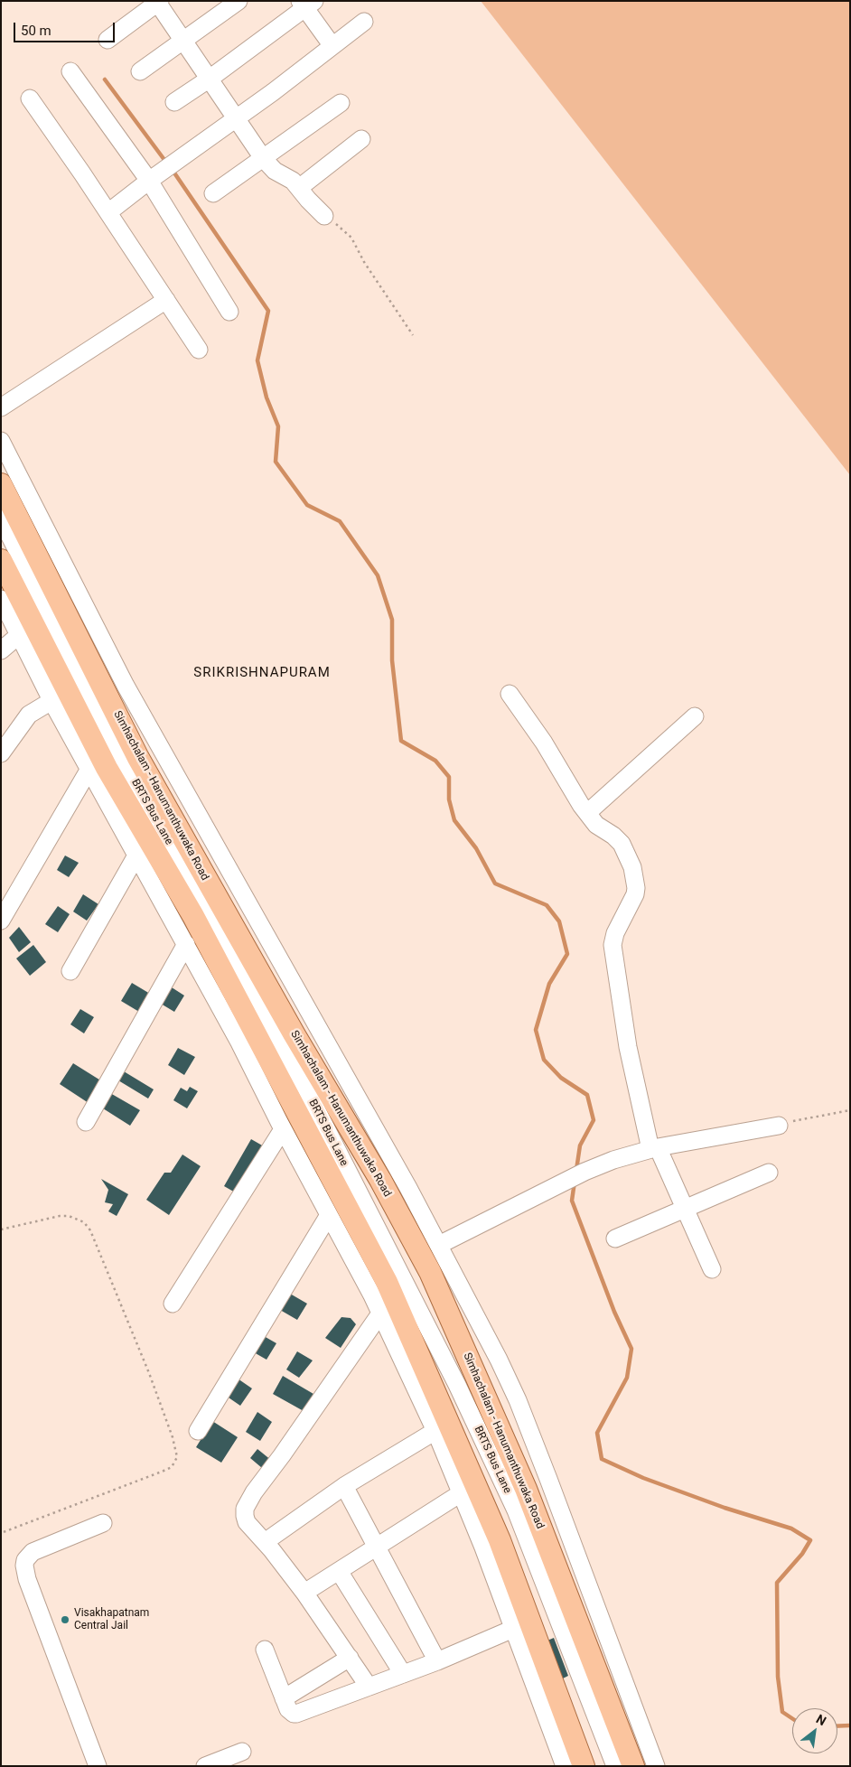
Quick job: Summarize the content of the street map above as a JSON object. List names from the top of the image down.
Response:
{
  "streets": {
    "main road": ["Simhachalam - Hanumanthuwaka Road"],
    "street": ["BRTS Bus Lane"]
  },
  "districts": ["SRIKRISHNAPURAM"],
  "places": ["Visakhapatnam Central Jail"],
  "scale_bar": "50 m",
  "north": "top right"
}
